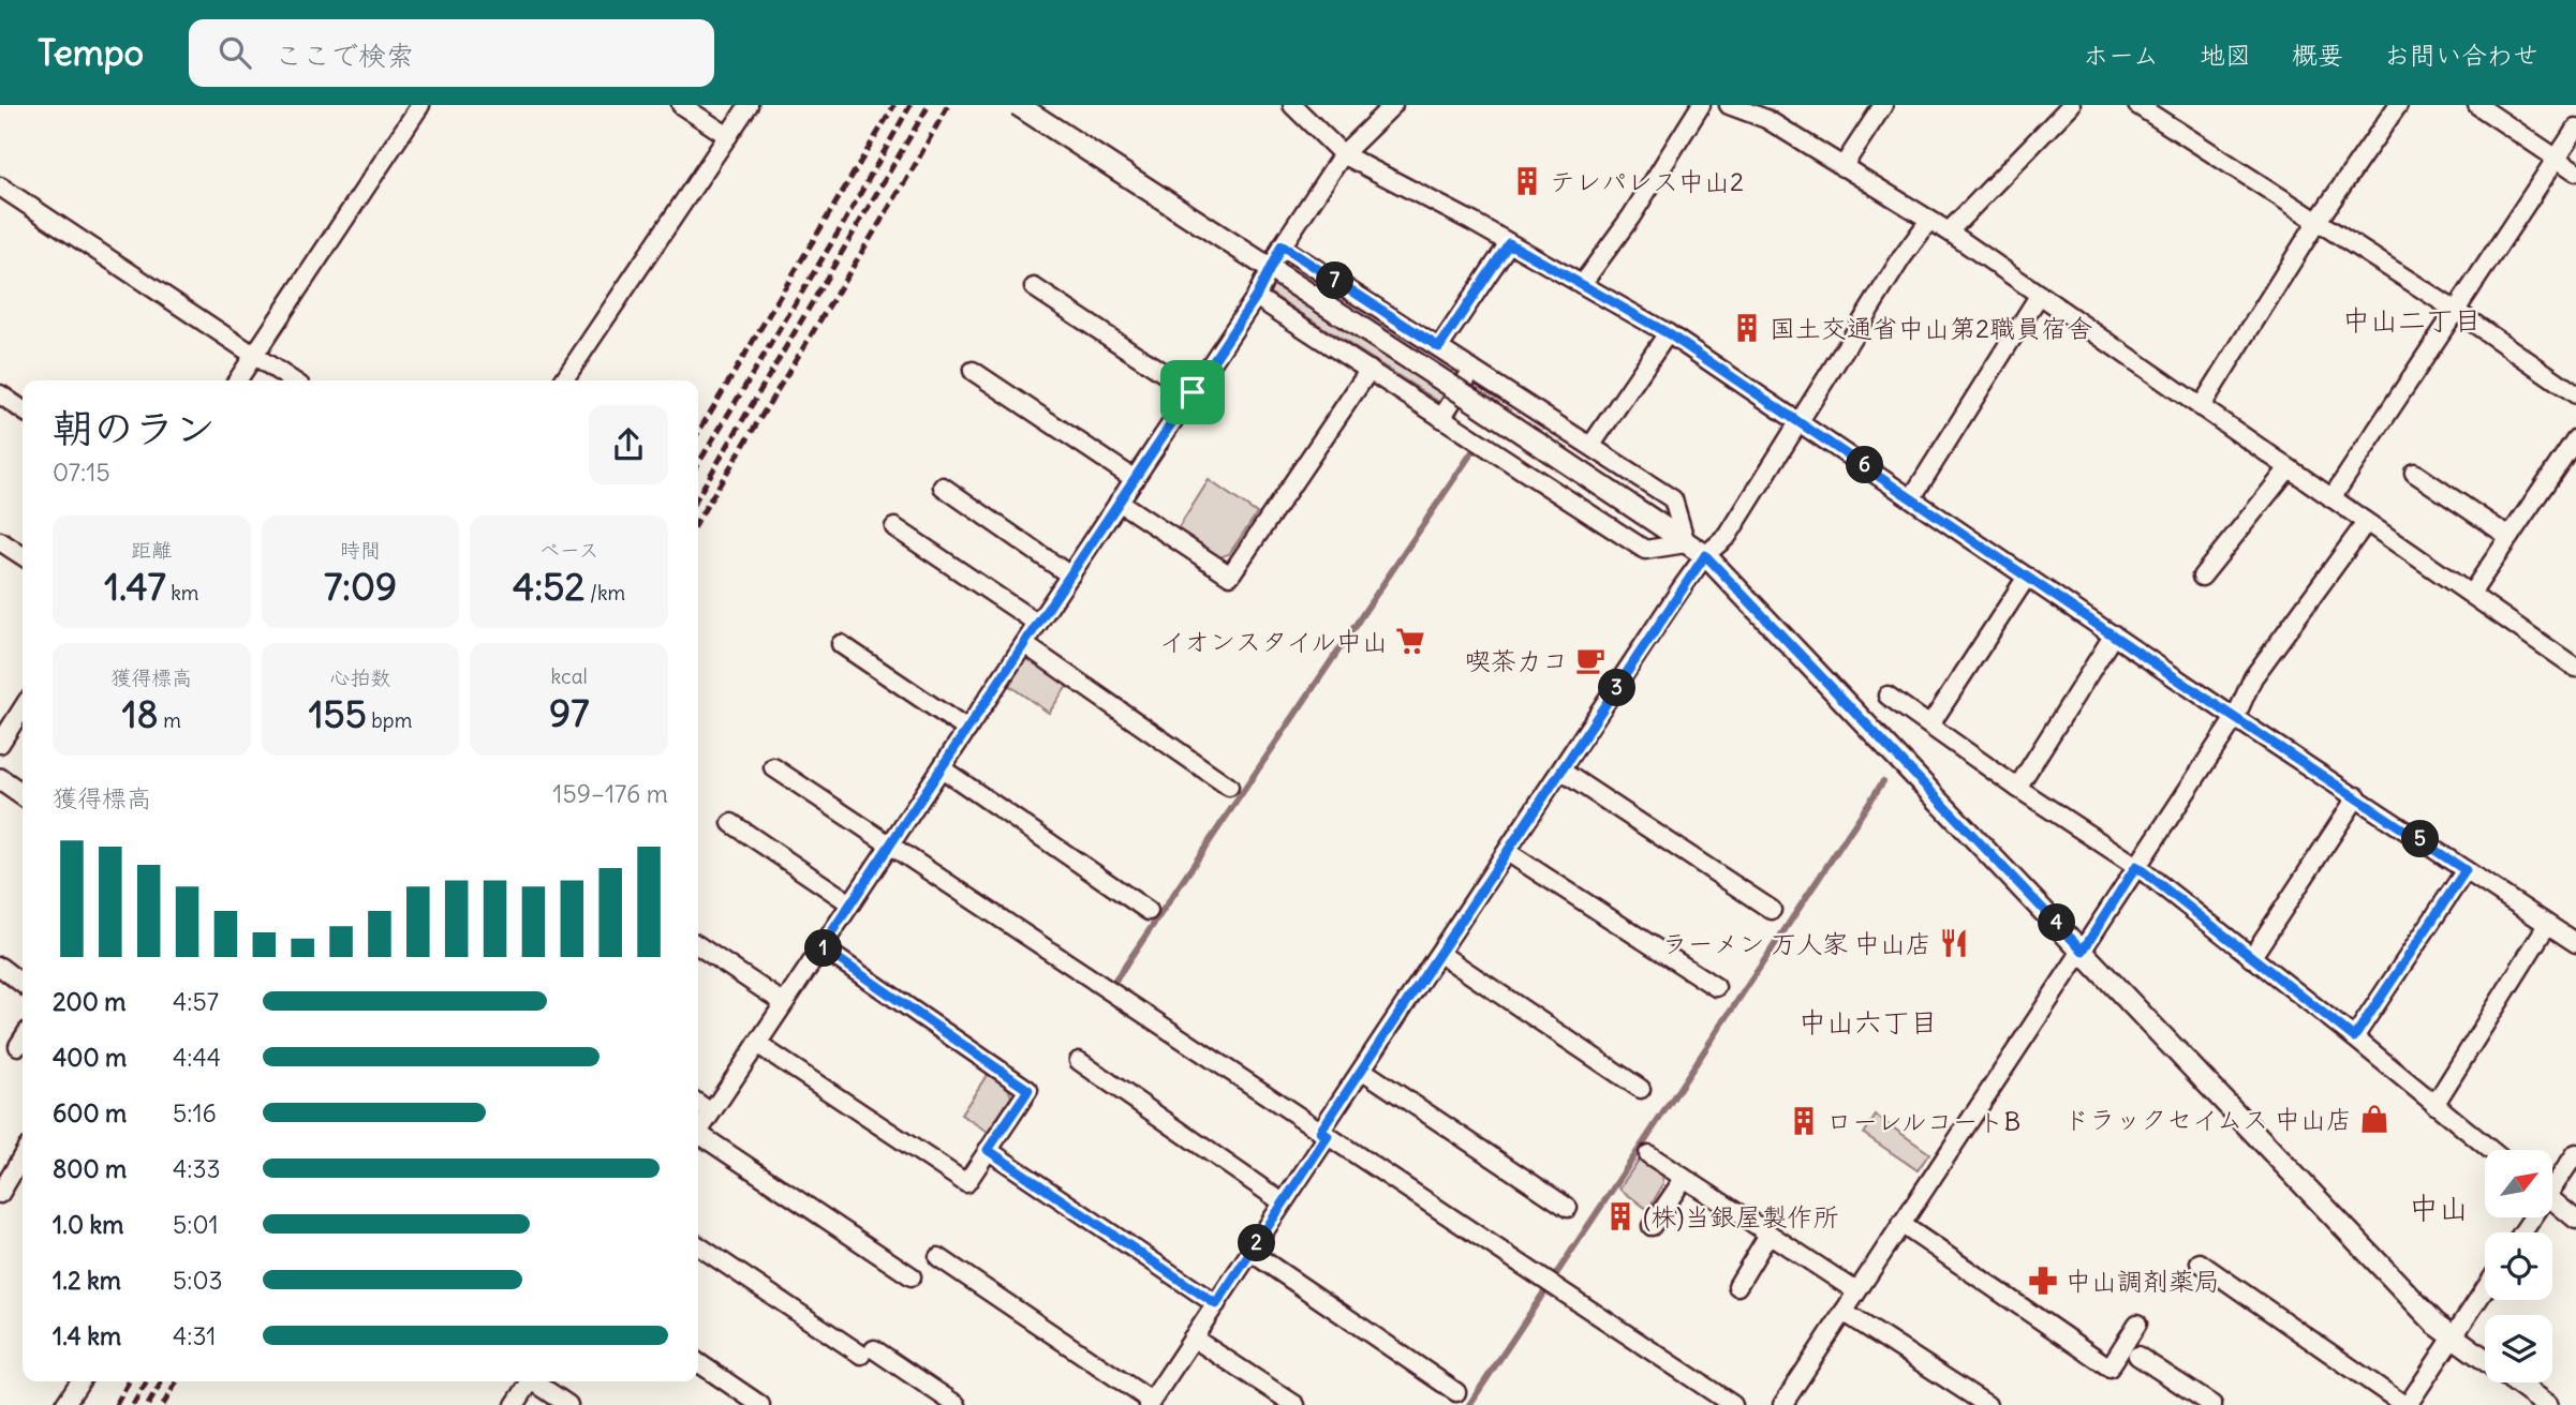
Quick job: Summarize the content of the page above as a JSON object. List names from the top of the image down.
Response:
{
  "districts": ["中山二丁目", "中山六丁目", "中山"],
  "places": {
    "building": [
      "テレパレス中山2",
      "国土交通省中山第2職員宿舎",
      "ローレルコートB",
      "(株)当銀屋製作所"
    ],
    "supermarket": ["イオンスタイル中山"],
    "cafe": ["喫茶カコ"],
    "restaurant": ["ラーメン 万人家 中山店"],
    "shop": ["ドラックセイムス 中山店"],
    "pharmacy": ["中山調剤薬局"]
  },
  "north": "top right",
  "page": {
    "header": "Tempo",
    "search": "ここで検索",
    "nav": [
      "ホーム",
      "地図",
      "概要",
      "お問い合わせ"
    ],
    "pins": [
      "7",
      "6",
      "3",
      "5",
      "4",
      "1",
      "2"
    ],
    "heading": ["朝のラン", "07:15"],
    "stats": [
      ["距離", "1.47 km"],
      ["時間", "7:09"],
      ["ペース", "4:52 /km"],
      ["獲得標高", "18 m"],
      ["心拍数", "155 bpm"],
      ["kcal", "97"]
    ],
    "chart": ["獲得標高", "159–176 m"],
    "list": [
      {
        "name": "200 m",
        "note": "4:57"
      },
      {
        "name": "400 m",
        "note": "4:44"
      },
      {
        "name": "600 m",
        "note": "5:16"
      },
      {
        "name": "800 m",
        "note": "4:33"
      },
      {
        "name": "1.0 km",
        "note": "5:01"
      },
      {
        "name": "1.2 km",
        "note": "5:03"
      },
      {
        "name": "1.4 km",
        "note": "4:31"
      }
    ]
  }
}
